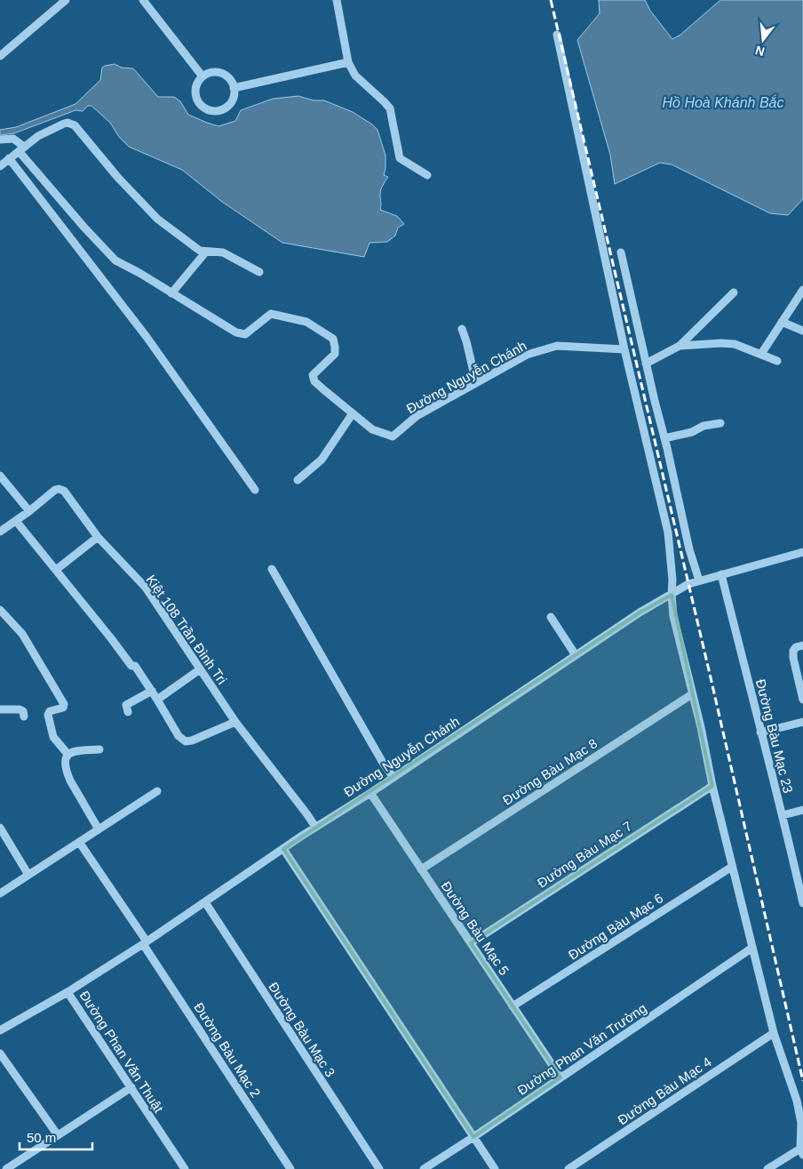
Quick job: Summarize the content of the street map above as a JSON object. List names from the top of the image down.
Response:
{
  "streets": {
    "street": [
      "Đường Nguyễn Chánh",
      "Kiệt 108 Trần Đình Tri",
      "Đường Bàu Mạc 23",
      "Đường Bàu Mạc 8",
      "Đường Bàu Mạc 7",
      "Đường Bàu Mạc 6",
      "Đường Bàu Mạc 5",
      "Đường Bàu Mạc 3",
      "Đường Phan Văn Trường",
      "Đường Bàu Mạc 2",
      "Đường Phan Văn Thuật",
      "Đường Bàu Mạc 4"
    ]
  },
  "crossings": [
    ["Đường Nguyễn Chánh", "Kiệt 108 Trần Đình Tri"],
    ["Đường Nguyễn Chánh", "Đường Bàu Mạc 23"],
    ["Đường Nguyễn Chánh", "Đường Bàu Mạc 5"],
    ["Đường Nguyễn Chánh", "Đường Bàu Mạc 3"],
    ["Đường Nguyễn Chánh", "Đường Bàu Mạc 2"],
    ["Đường Nguyễn Chánh", "Đường Phan Văn Thuật"],
    ["Đường Bàu Mạc 8", "Đường Bàu Mạc 5"],
    ["Đường Bàu Mạc 7", "Đường Bàu Mạc 5"],
    ["Đường Bàu Mạc 6", "Đường Bàu Mạc 5"],
    ["Đường Bàu Mạc 5", "Đường Phan Văn Trường"]
  ],
  "water": ["Hồ Hoà Khánh Bắc"],
  "scale_bar": "50 m",
  "north": "bottom"
}
